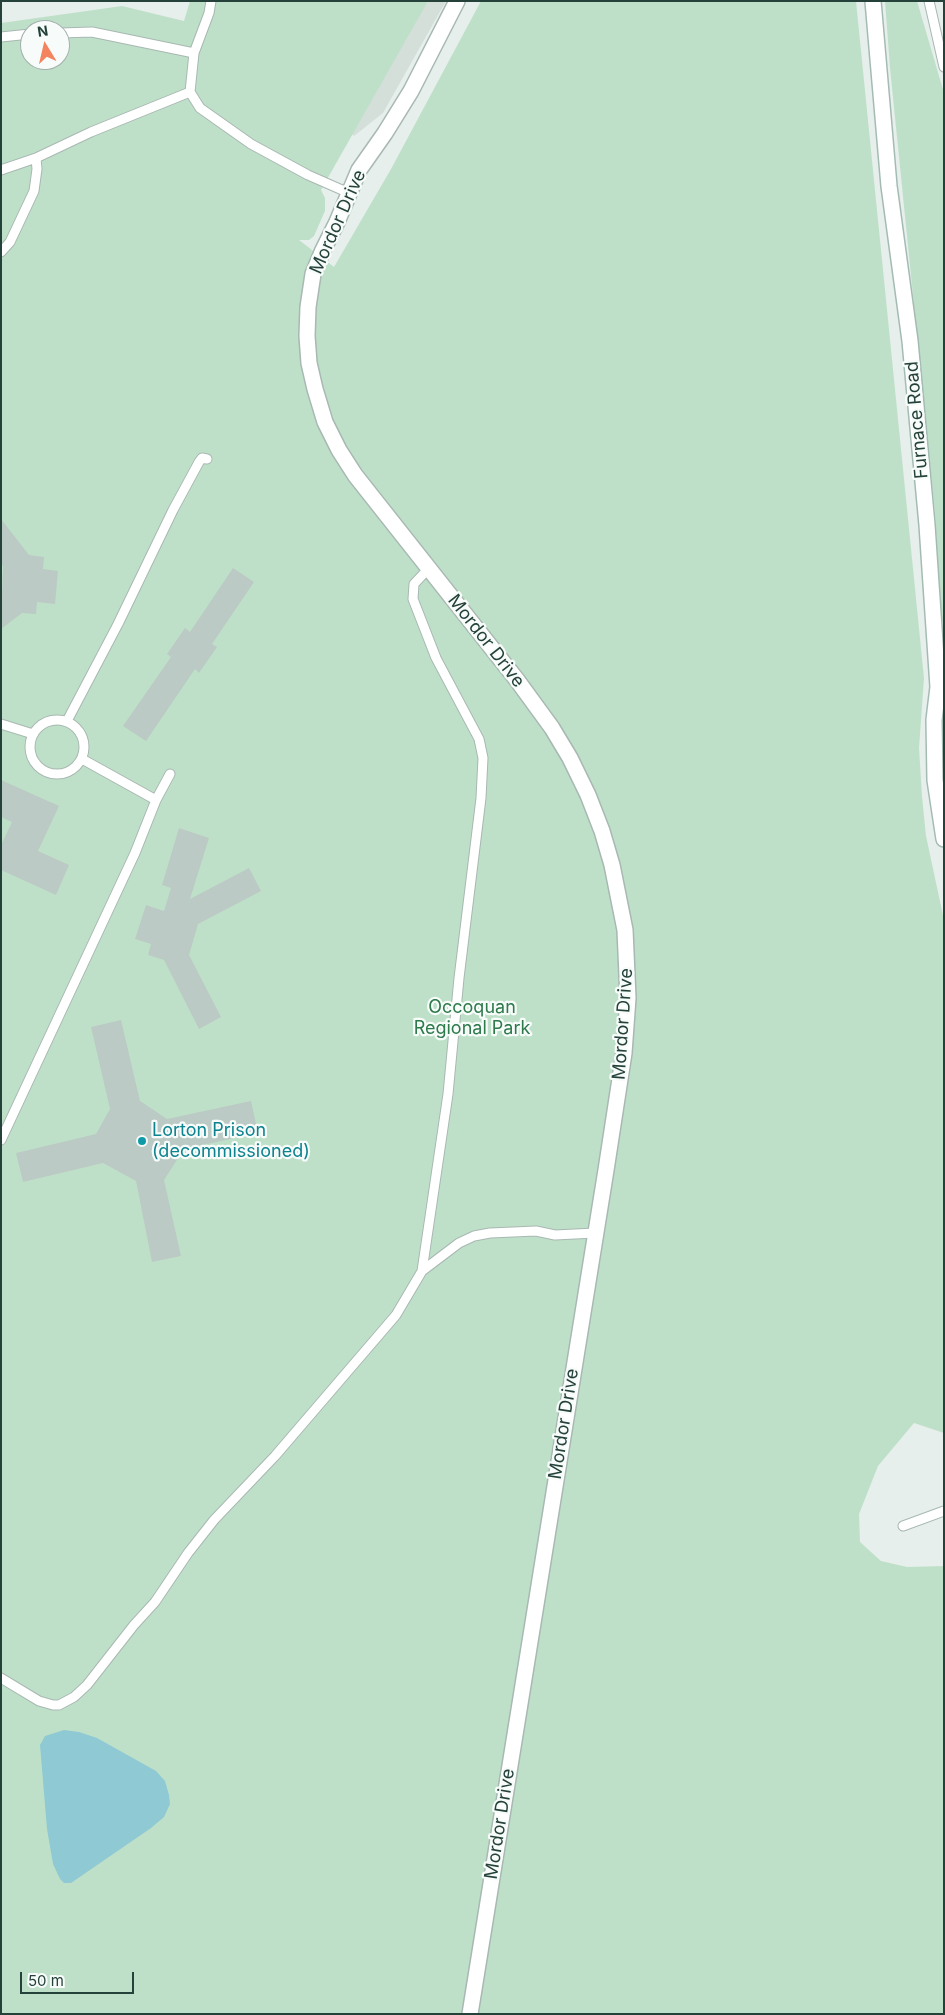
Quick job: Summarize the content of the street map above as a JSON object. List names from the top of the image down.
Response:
{
  "streets": {
    "street": ["Mordor Drive", "Furnace Road"]
  },
  "parks": ["Occoquan Regional Park"],
  "places": ["Lorton Prison (decommissioned)"],
  "scale_bar": "50 m",
  "north": "top"
}
